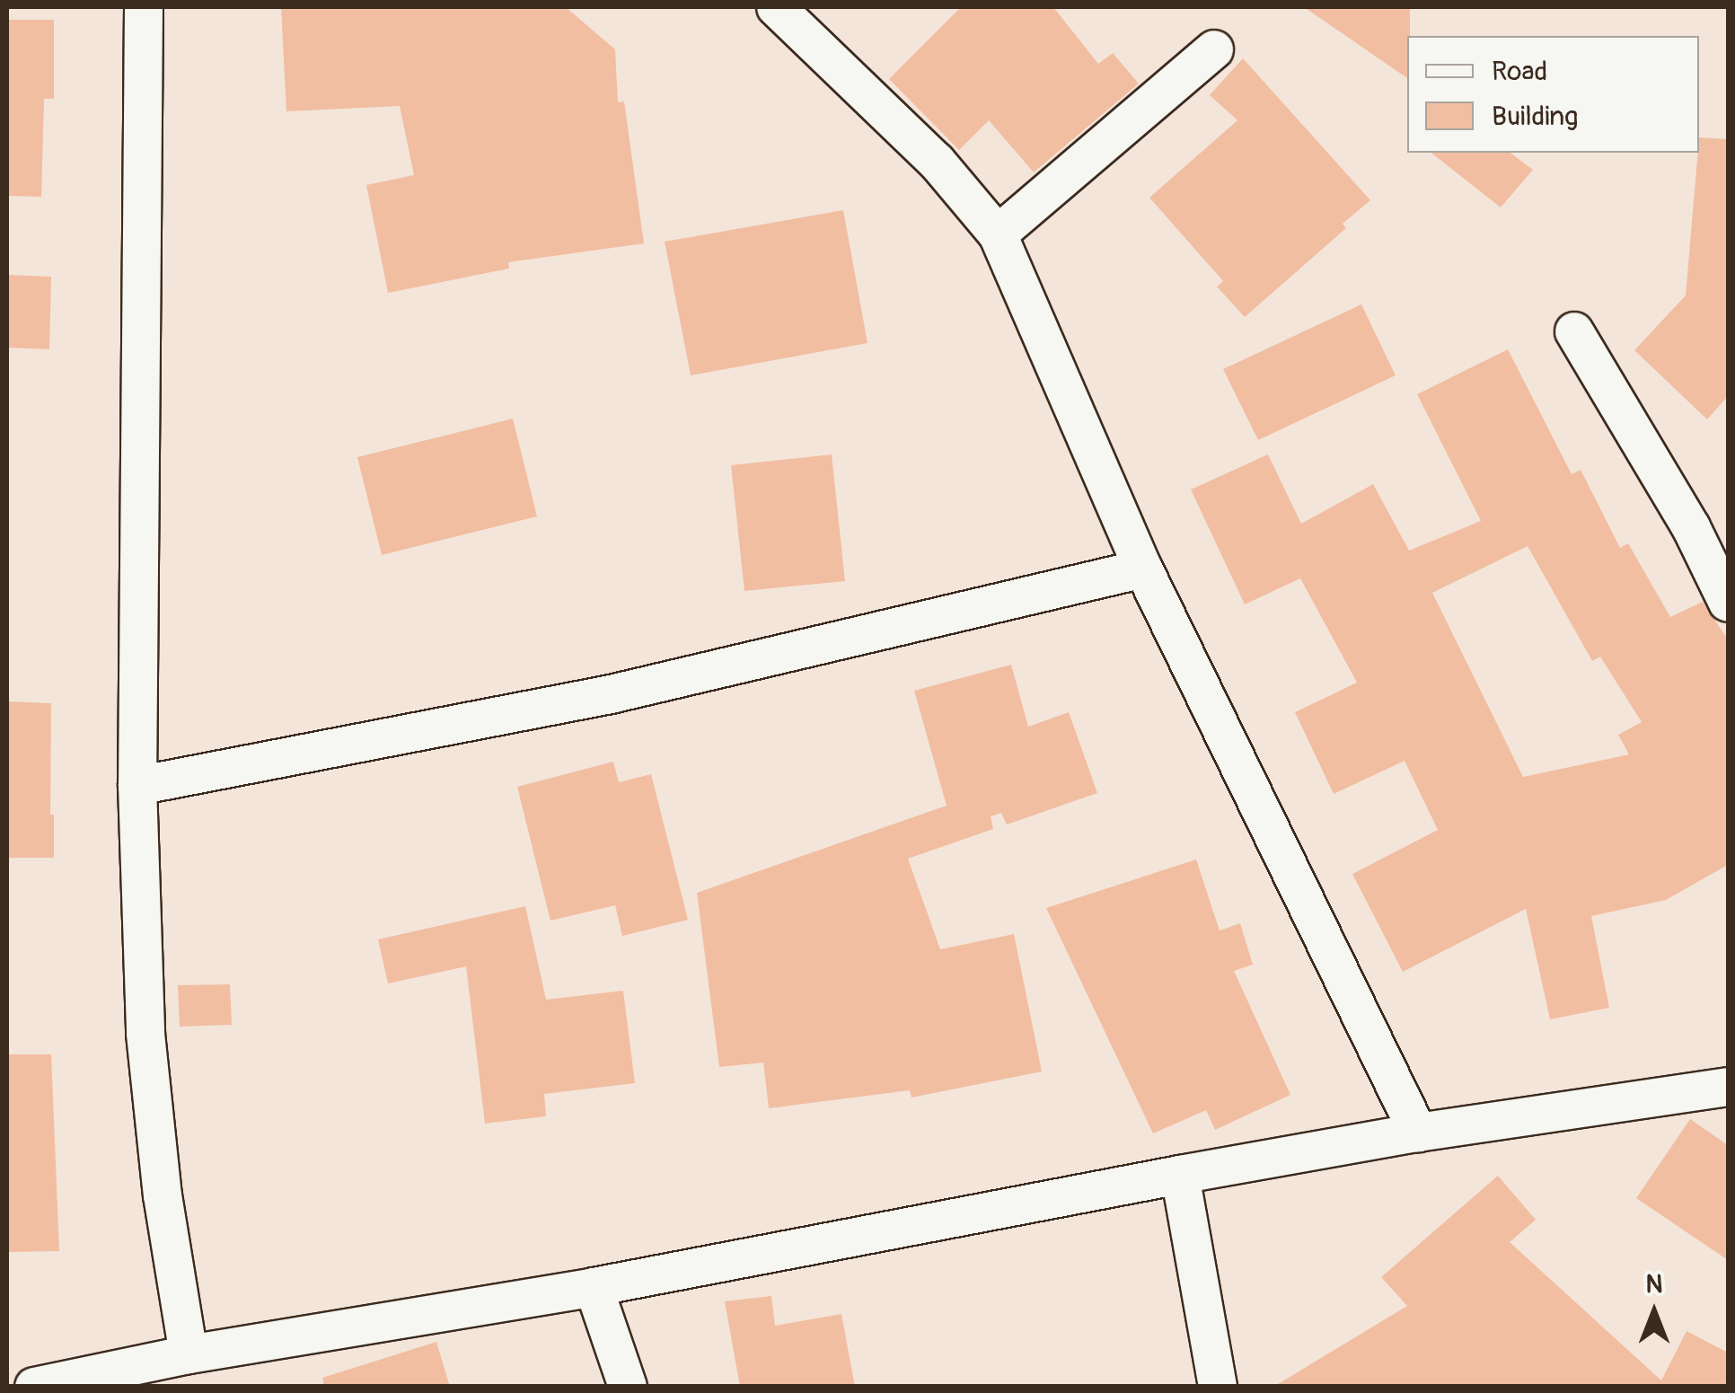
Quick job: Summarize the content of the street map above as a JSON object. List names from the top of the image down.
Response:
{
  "legend": ["Road", "Building"],
  "north": "top"
}
